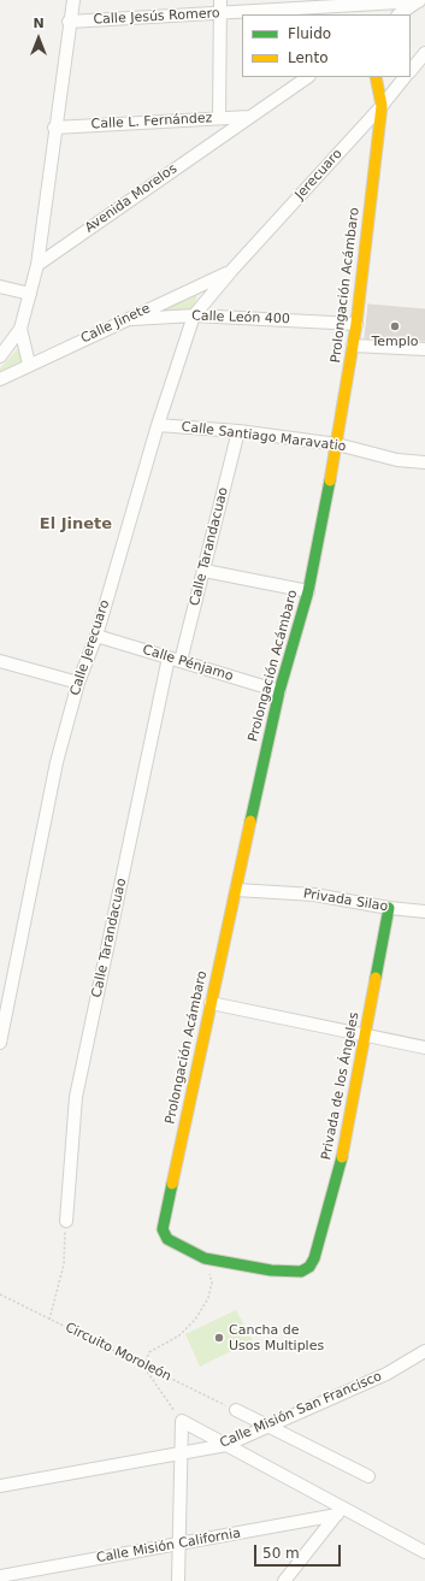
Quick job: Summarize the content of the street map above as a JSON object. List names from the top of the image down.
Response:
{
  "streets": {
    "street": [
      "Calle Jesús Romero",
      "Calle L. Fernández",
      "Jerecuaro",
      "Avenida Morelos",
      "Prolongación Acámbaro",
      "Calle León 400",
      "Calle Jinete",
      "Calle Santiago Maravatio",
      "Calle Tarandacuao",
      "Calle Jerecuaro",
      "Calle Pénjamo",
      "Privada Silao",
      "Privada de los Ángeles",
      "Calle Misión San Francisco",
      "Calle Misión California"
    ],
    "path": ["Circuito Moroleón"]
  },
  "crossings": [
    ["Calle L. Fernández", "Avenida Morelos"],
    ["Jerecuaro", "Prolongación Acámbaro"],
    ["Jerecuaro", "Calle Jinete"],
    ["Jerecuaro", "Calle Jerecuaro"],
    ["Prolongación Acámbaro", "Calle León 400"],
    ["Prolongación Acámbaro", "Calle Santiago Maravatio"],
    ["Prolongación Acámbaro", "Calle Pénjamo"],
    ["Prolongación Acámbaro", "Privada Silao"],
    ["Prolongación Acámbaro", "Privada de los Ángeles"],
    ["Calle León 400", "Calle Jinete"],
    ["Calle León 400", "Calle Jerecuaro"],
    ["Calle Jinete", "Calle Jerecuaro"],
    ["Calle Santiago Maravatio", "Calle Tarandacuao"],
    ["Calle Santiago Maravatio", "Calle Jerecuaro"],
    ["Calle Tarandacuao", "Calle Pénjamo"],
    ["Calle Jerecuaro", "Calle Pénjamo"],
    ["Privada Silao", "Privada de los Ángeles"]
  ],
  "districts": ["El Jinete"],
  "places": ["Templo", "Cancha de Usos Multiples"],
  "legend": ["Fluido", "Lento"],
  "scale_bar": "50 m",
  "north": "top"
}
